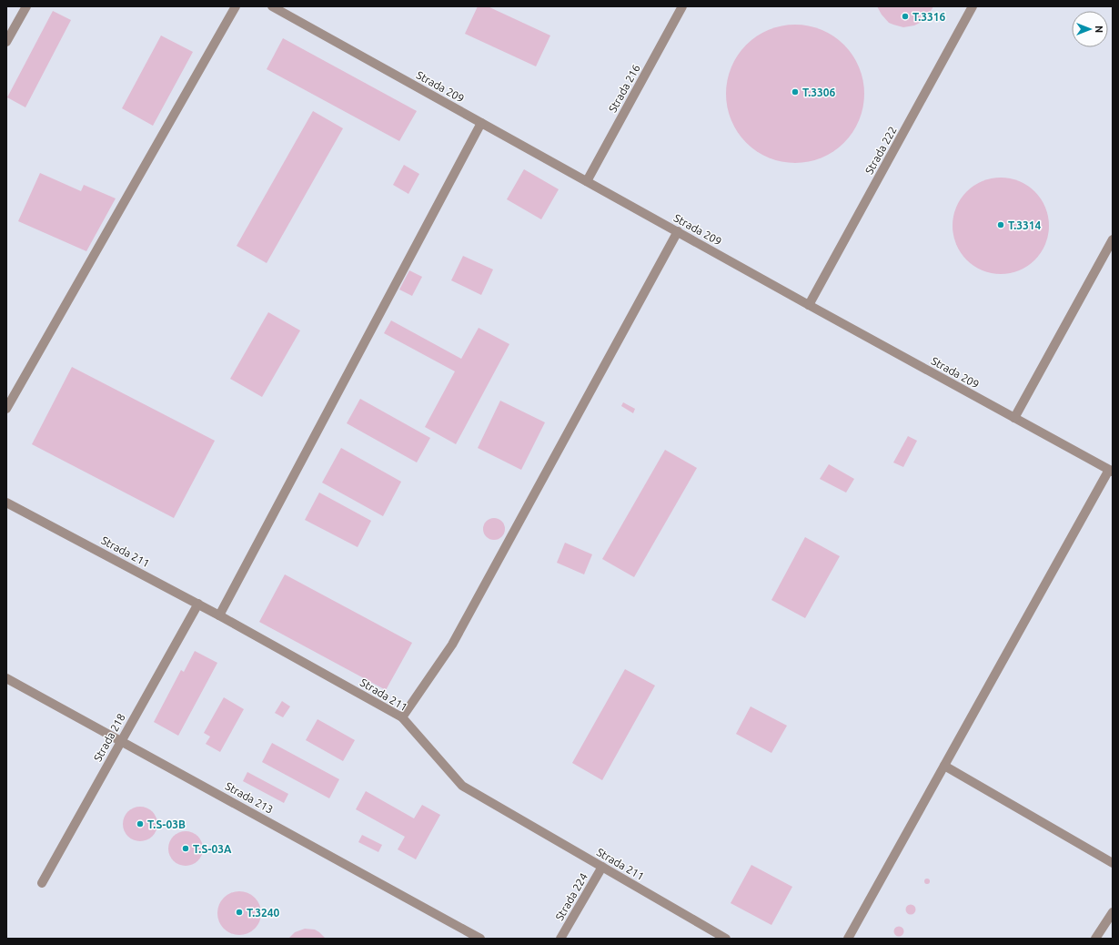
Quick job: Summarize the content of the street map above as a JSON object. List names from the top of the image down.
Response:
{
  "streets": {
    "lane": [
      "Strada 209",
      "Strada 216",
      "Strada 222",
      "Strada 211",
      "Strada 218",
      "Strada 213",
      "Strada 224"
    ]
  },
  "crossings": [
    ["Strada 209", "Strada 216"],
    ["Strada 209", "Strada 222"],
    ["Strada 211", "Strada 218"],
    ["Strada 211", "Strada 224"],
    ["Strada 218", "Strada 213"]
  ],
  "places": [
    "T.3316",
    "T.3306",
    "T.3314",
    "T.S-03B",
    "T.S-03A",
    "T.3240"
  ],
  "north": "right"
}
